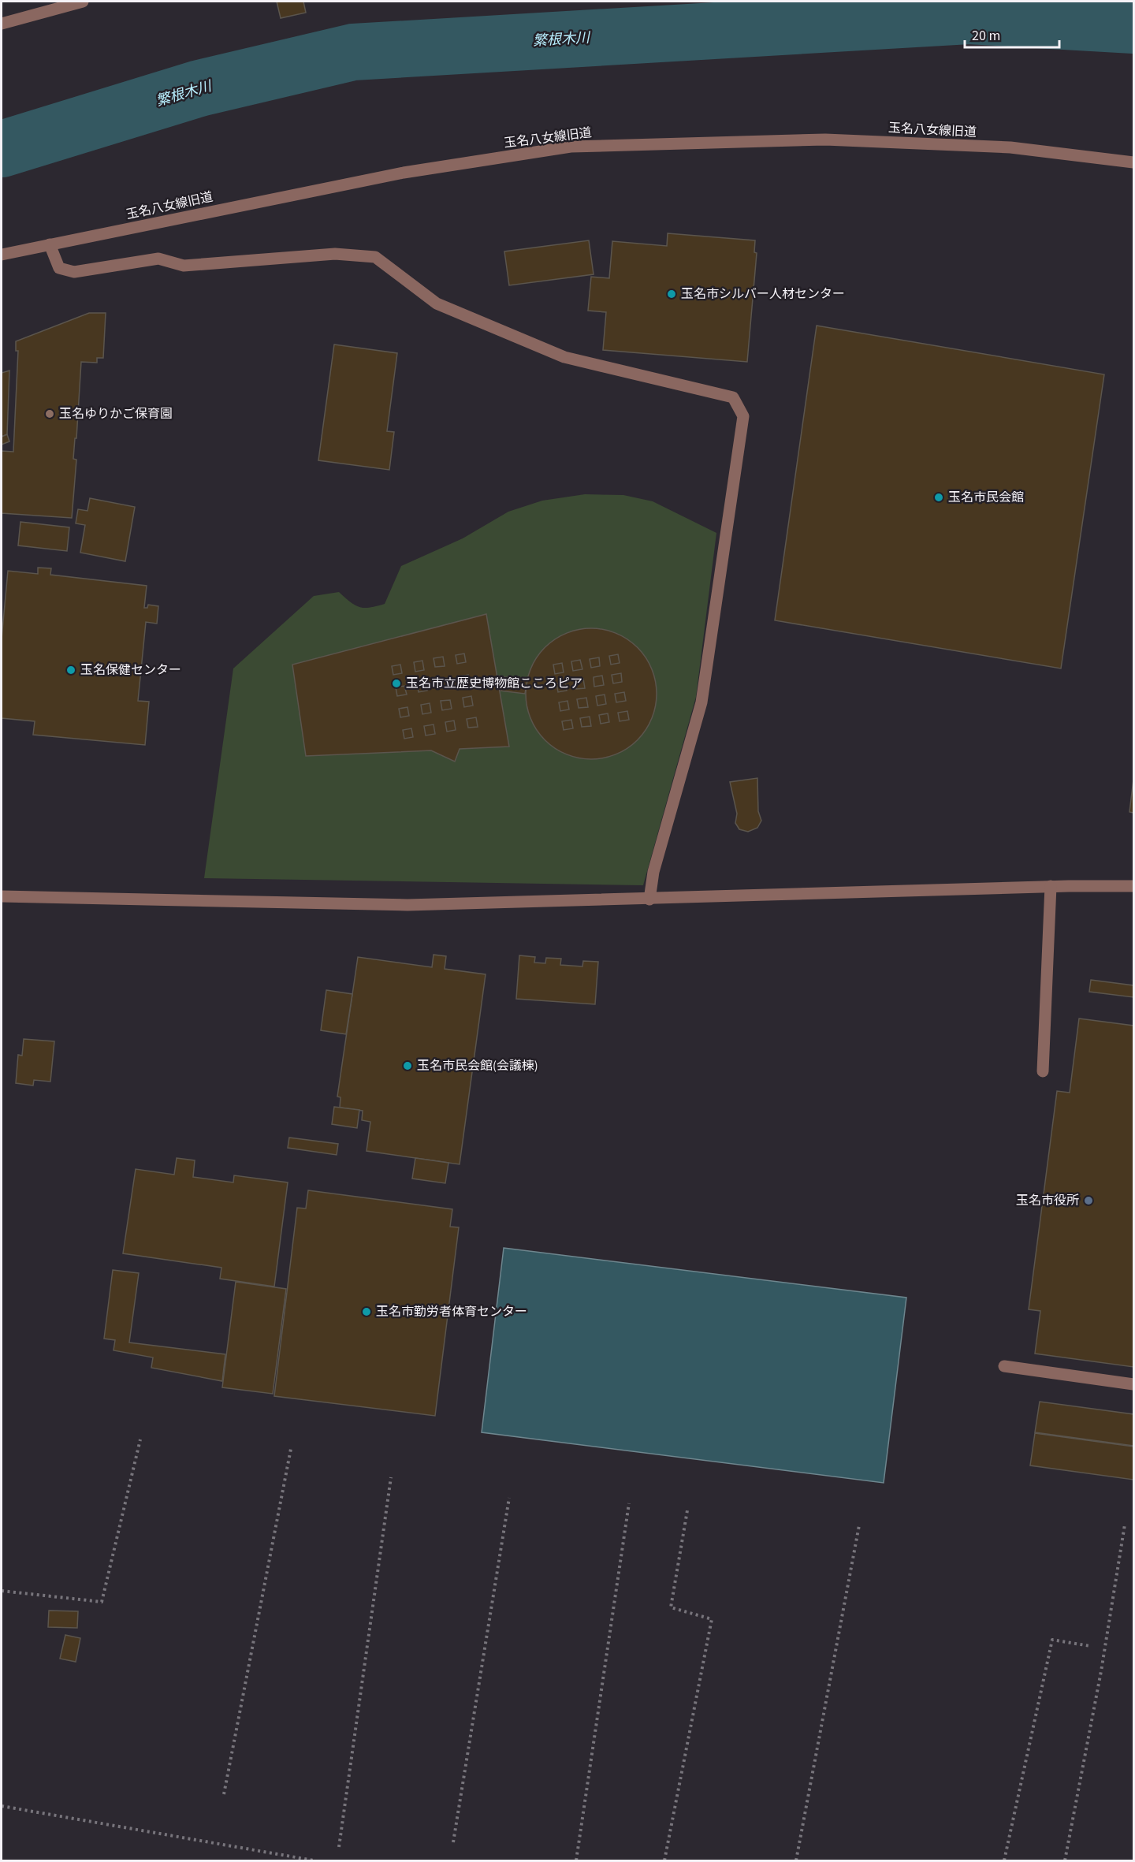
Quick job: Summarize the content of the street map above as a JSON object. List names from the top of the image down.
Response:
{
  "streets": {
    "street": ["玉名八女線旧道"]
  },
  "water": ["繁根木川"],
  "places": [
    "玉名市シルバー人材センター",
    "玉名ゆりかご保育園",
    "玉名市民会館",
    "玉名保健センター",
    "玉名市立歴史博物館こころピア",
    "玉名市民会館(会議棟)",
    "玉名市役所",
    "玉名市勤労者体育センター"
  ],
  "scale_bar": "20 m"
}
